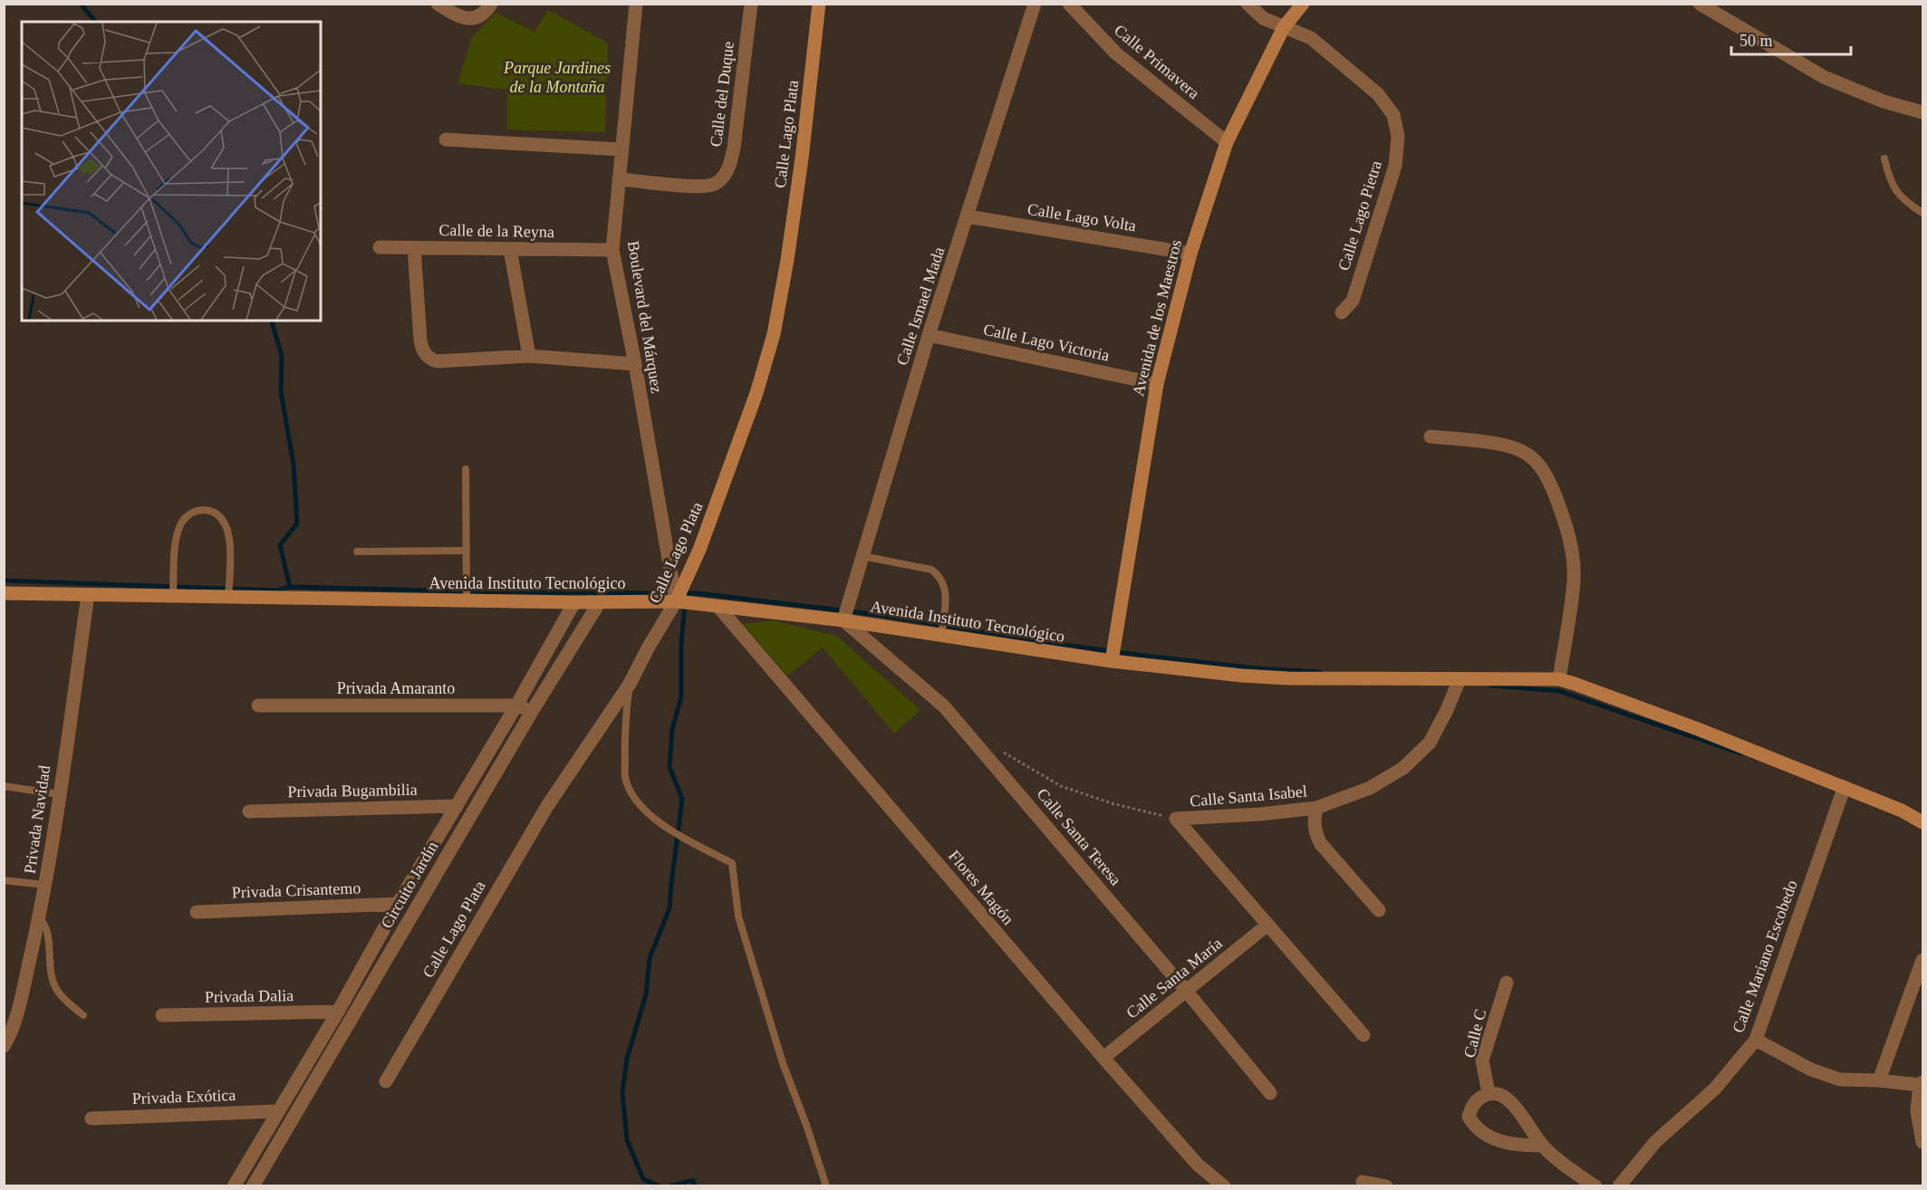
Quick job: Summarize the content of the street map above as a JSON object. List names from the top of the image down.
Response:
{
  "streets": {
    "street": [
      "Calle Primavera",
      "Calle del Duque",
      "Calle Lago Plata",
      "Calle Lago Pietra",
      "Calle Lago Volta",
      "Calle de la Reyna",
      "Calle Ismael Mada",
      "Boulevard del Márquez",
      "Avenida de los Maestros",
      "Calle Lago Victoria",
      "Avenida Instituto Tecnológico",
      "Privada Amaranto",
      "Privada Bugambilia",
      "Calle Santa Isabel",
      "Privada Navidad",
      "Calle Santa Teresa",
      "Circuito Jardín",
      "Flores Magón",
      "Privada Crisantemo",
      "Calle Mariano Escobedo",
      "Calle Santa María",
      "Privada Dalia",
      "Calle C",
      "Privada Exótica"
    ]
  },
  "crossings": [
    ["Calle Primavera", "Avenida de los Maestros"],
    ["Calle del Duque", "Boulevard del Márquez"],
    ["Calle Lago Plata", "Boulevard del Márquez"],
    ["Calle Lago Plata", "Avenida Instituto Tecnológico"],
    ["Calle Lago Pietra", "Avenida de los Maestros"],
    ["Calle Lago Volta", "Calle Ismael Mada"],
    ["Calle Lago Volta", "Avenida de los Maestros"],
    ["Calle de la Reyna", "Boulevard del Márquez"],
    ["Calle Ismael Mada", "Calle Lago Victoria"],
    ["Calle Ismael Mada", "Avenida Instituto Tecnológico"],
    ["Calle Ismael Mada", "Calle Santa Teresa"],
    ["Boulevard del Márquez", "Avenida Instituto Tecnológico"],
    ["Avenida de los Maestros", "Calle Lago Victoria"],
    ["Avenida de los Maestros", "Avenida Instituto Tecnológico"],
    ["Avenida Instituto Tecnológico", "Calle Santa Isabel"],
    ["Avenida Instituto Tecnológico", "Privada Navidad"],
    ["Avenida Instituto Tecnológico", "Calle Santa Teresa"],
    ["Avenida Instituto Tecnológico", "Circuito Jardín"],
    ["Avenida Instituto Tecnológico", "Flores Magón"],
    ["Avenida Instituto Tecnológico", "Calle Mariano Escobedo"],
    ["Privada Amaranto", "Circuito Jardín"],
    ["Privada Bugambilia", "Circuito Jardín"],
    ["Calle Santa Isabel", "Calle Santa María"],
    ["Calle Santa Teresa", "Calle Santa María"],
    ["Circuito Jardín", "Privada Crisantemo"],
    ["Circuito Jardín", "Privada Dalia"],
    ["Circuito Jardín", "Privada Exótica"],
    ["Flores Magón", "Calle Santa María"]
  ],
  "parks": ["Parque Jardines de la Montaña"],
  "scale_bar": "50 m"
}
